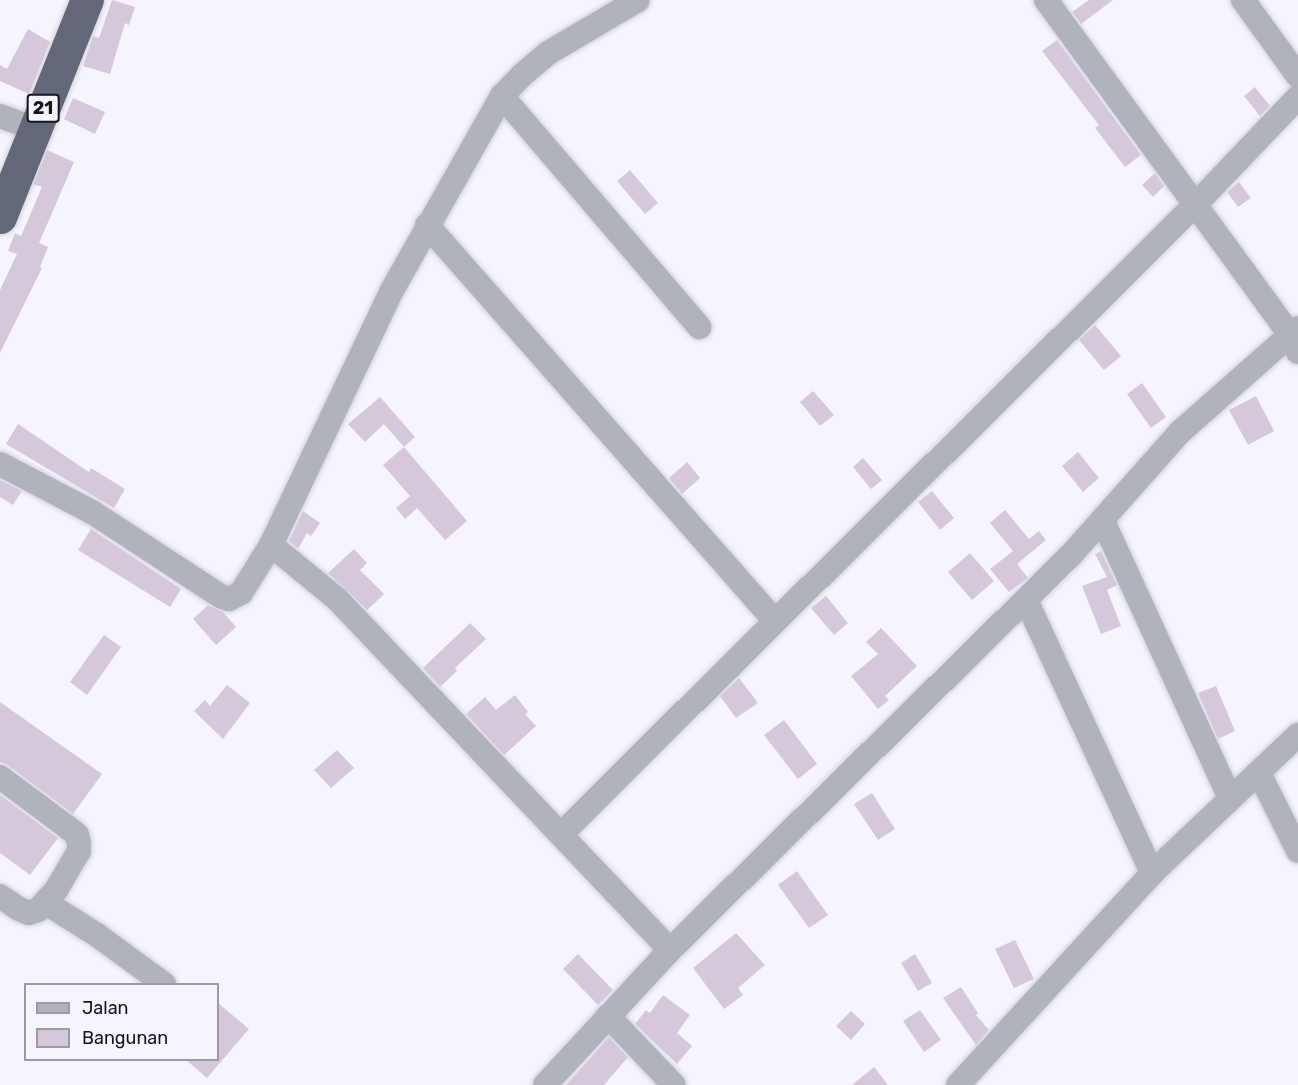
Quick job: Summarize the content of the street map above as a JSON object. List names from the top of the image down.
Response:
{
  "streets": {
    "highway": ["21"]
  },
  "legend": ["Jalan", "Bangunan"]
}
